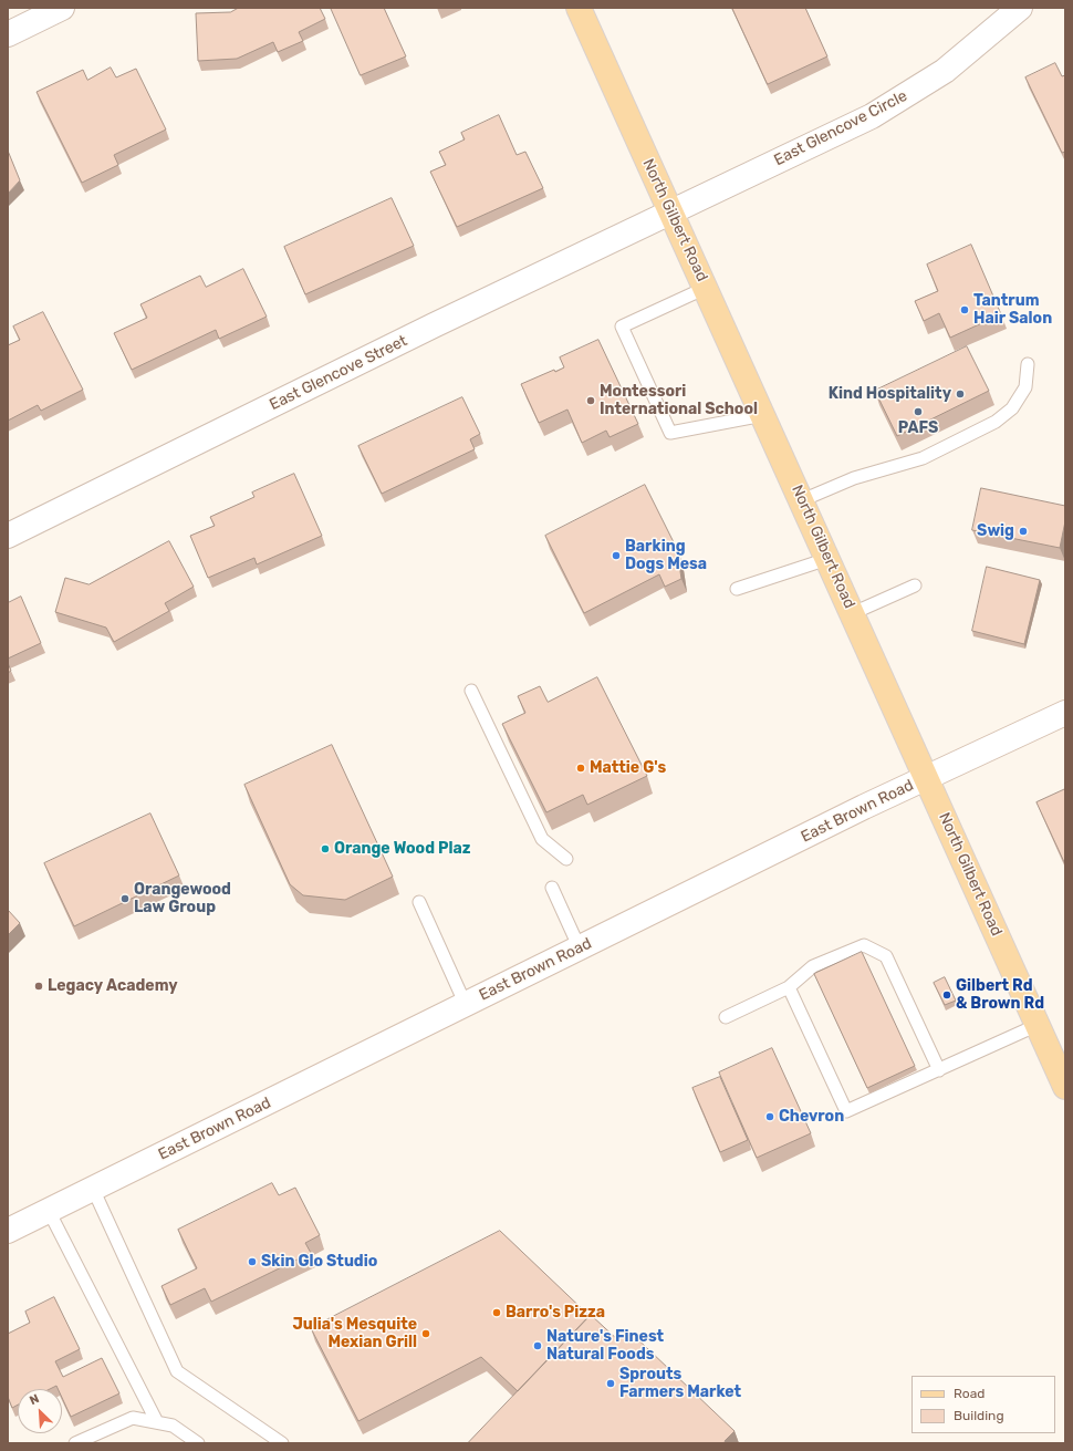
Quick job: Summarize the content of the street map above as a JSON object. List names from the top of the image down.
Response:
{
  "streets": {
    "main road": ["North Gilbert Road"],
    "street": ["East Glencove Circle", "East Glencove Street", "East Brown Road"]
  },
  "crossings": [
    ["East Glencove Circle", "North Gilbert Road"],
    ["East Glencove Circle", "East Glencove Street"],
    ["North Gilbert Road", "East Glencove Street"],
    ["North Gilbert Road", "East Brown Road"]
  ],
  "places": [
    "Tantrum Hair Salon",
    "Kind Hospitality",
    "Montessori International School",
    "PAFS",
    "Swig",
    "Barking Dogs Mesa",
    "Mattie G's",
    "Orange Wood Plaz",
    "Orangewood Law Group",
    "Legacy Academy",
    "Gilbert Rd & Brown Rd",
    "Chevron",
    "Skin Glo Studio",
    "Barro's Pizza",
    "Julia's Mesquite Mexian Grill",
    "Nature's Finest Natural Foods",
    "Sprouts Farmers Market"
  ],
  "legend": ["Road", "Building"],
  "north": "top left"
}
